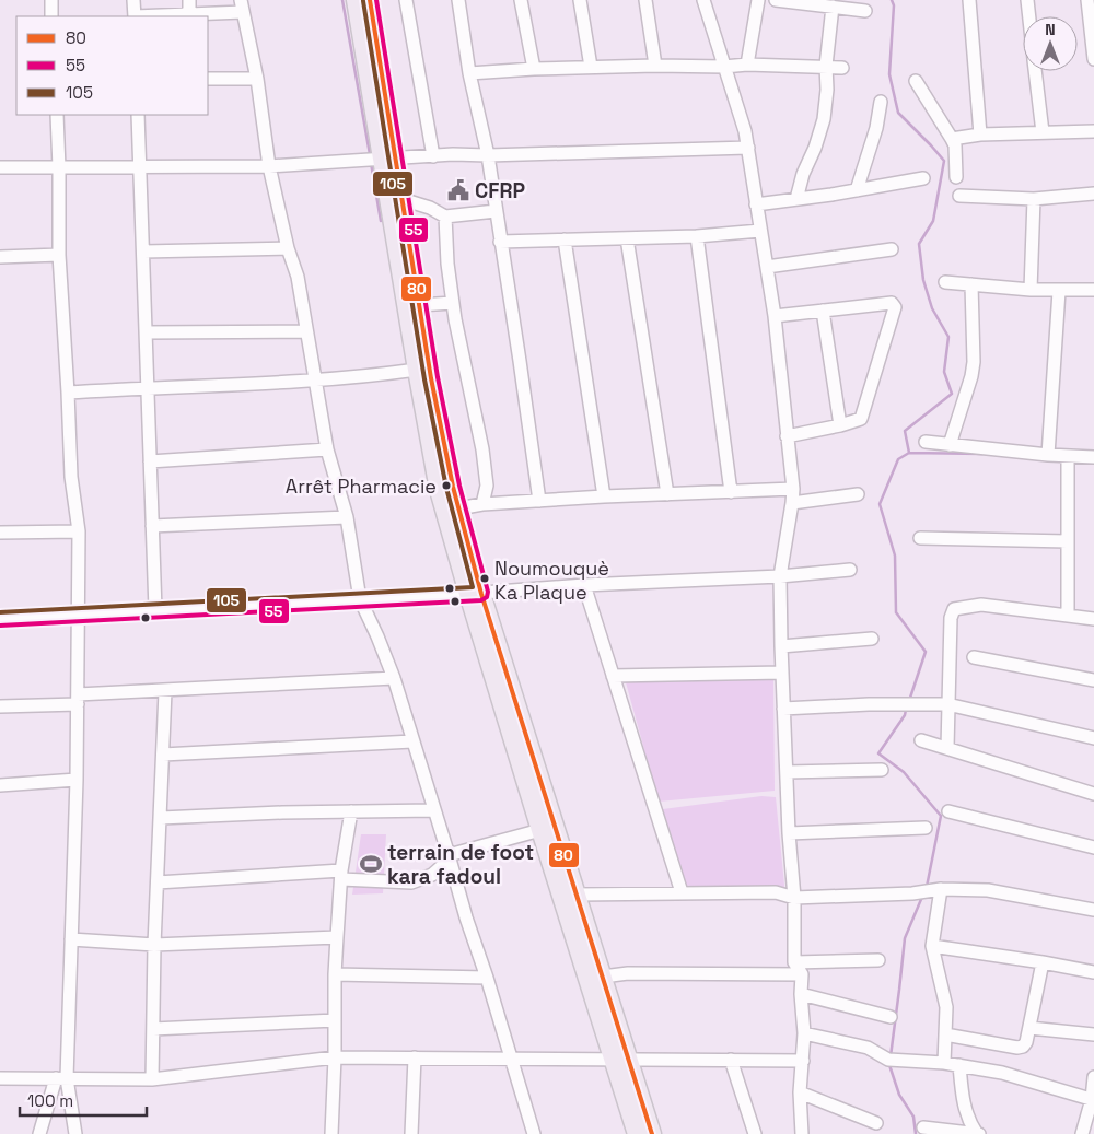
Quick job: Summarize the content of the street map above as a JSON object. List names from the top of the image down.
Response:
{
  "places": {
    "public building": ["CFRP"],
    "other": ["Arrêt Pharmacie", "Noumouquè Ka Plaque"],
    "sports": ["terrain de foot kara fadoul"]
  },
  "lines": ["transit line 80", "transit line 55", "transit line 105"],
  "legend": ["80", "55", "105"],
  "scale_bar": "100 m",
  "north": "top"
}
